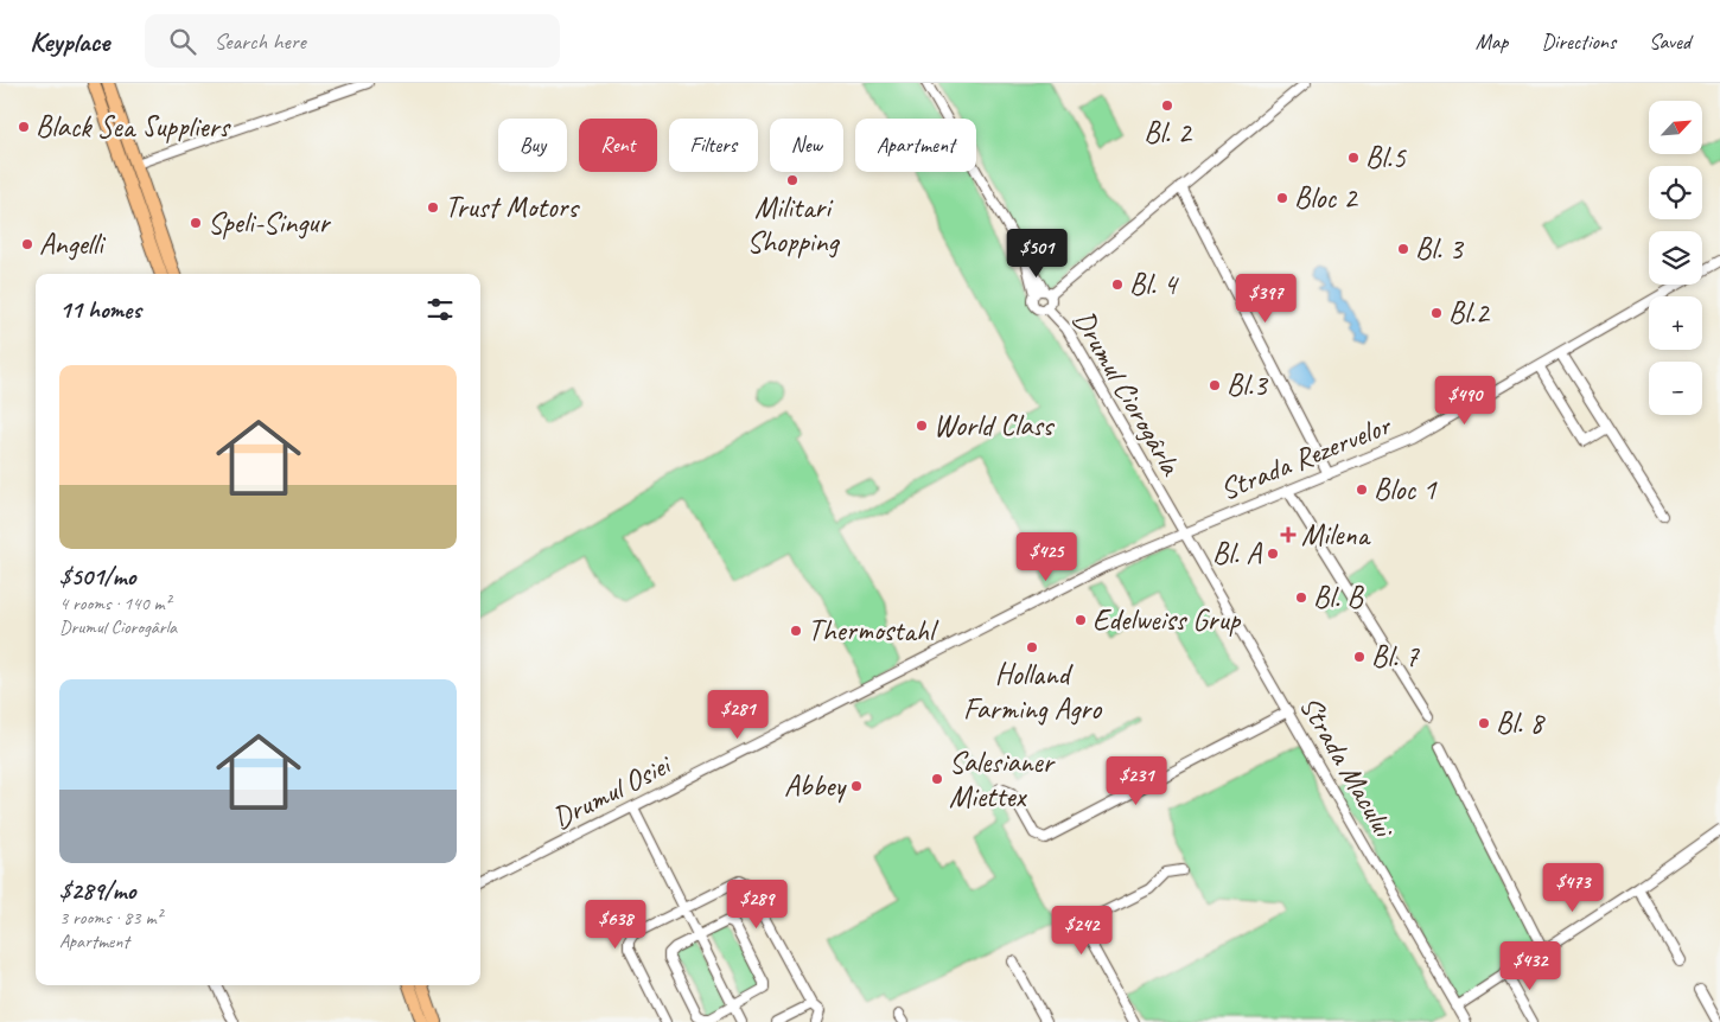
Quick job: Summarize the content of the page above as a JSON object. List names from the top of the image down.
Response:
{
  "streets": {
    "street": [
      "Drumul Ciorogârla",
      "Strada Rezervelor",
      "Strada Macului",
      "Drumul Osiei"
    ]
  },
  "crossings": [
    ["Drumul Ciorogârla", "Strada Rezervelor"],
    ["Drumul Ciorogârla", "Strada Macului"],
    ["Drumul Ciorogârla", "Drumul Osiei"],
    ["Strada Rezervelor", "Strada Macului"],
    ["Strada Rezervelor", "Drumul Osiei"],
    ["Strada Macului", "Drumul Osiei"]
  ],
  "places": {
    "other": [
      "Bl. 2",
      "Black Sea Suppliers",
      "Bl.5",
      "Militari Shopping",
      "Bloc 2",
      "Trust Motors",
      "Speli-Singur",
      "Angelli",
      "Bl. 3",
      "Bl. 4",
      "Bl.2",
      "Bl.3",
      "World Class",
      "Bloc 1",
      "Bl. A",
      "Bl. B",
      "Edelweiss Grup",
      "Thermostahl",
      "Holland Farming Agro",
      "Bl. 7",
      "Bl. 8",
      "Salesianer Miettex",
      "Abbey"
    ],
    "health": ["Milena"]
  },
  "north": "top right",
  "page": {
    "header": "Keyplace",
    "search": "Search here",
    "nav": ["Map", "Directions", "Saved"],
    "map_buttons": ["+", "−"],
    "chip": [
      "Buy",
      "Rent",
      "Filters",
      "New",
      "Apartment"
    ],
    "price": [
      "$501",
      "$397",
      "$490",
      "$425",
      "$281",
      "$231",
      "$473",
      "$289",
      "$638",
      "$242",
      "$432"
    ],
    "heading": "11 homes",
    "list": [
      {
        "name": "$501/mo",
        "note": "4 rooms · 140 m² · Drumul Ciorogârla"
      },
      {
        "name": "$289/mo",
        "note": "3 rooms · 83 m² · Apartment"
      }
    ]
  }
}
